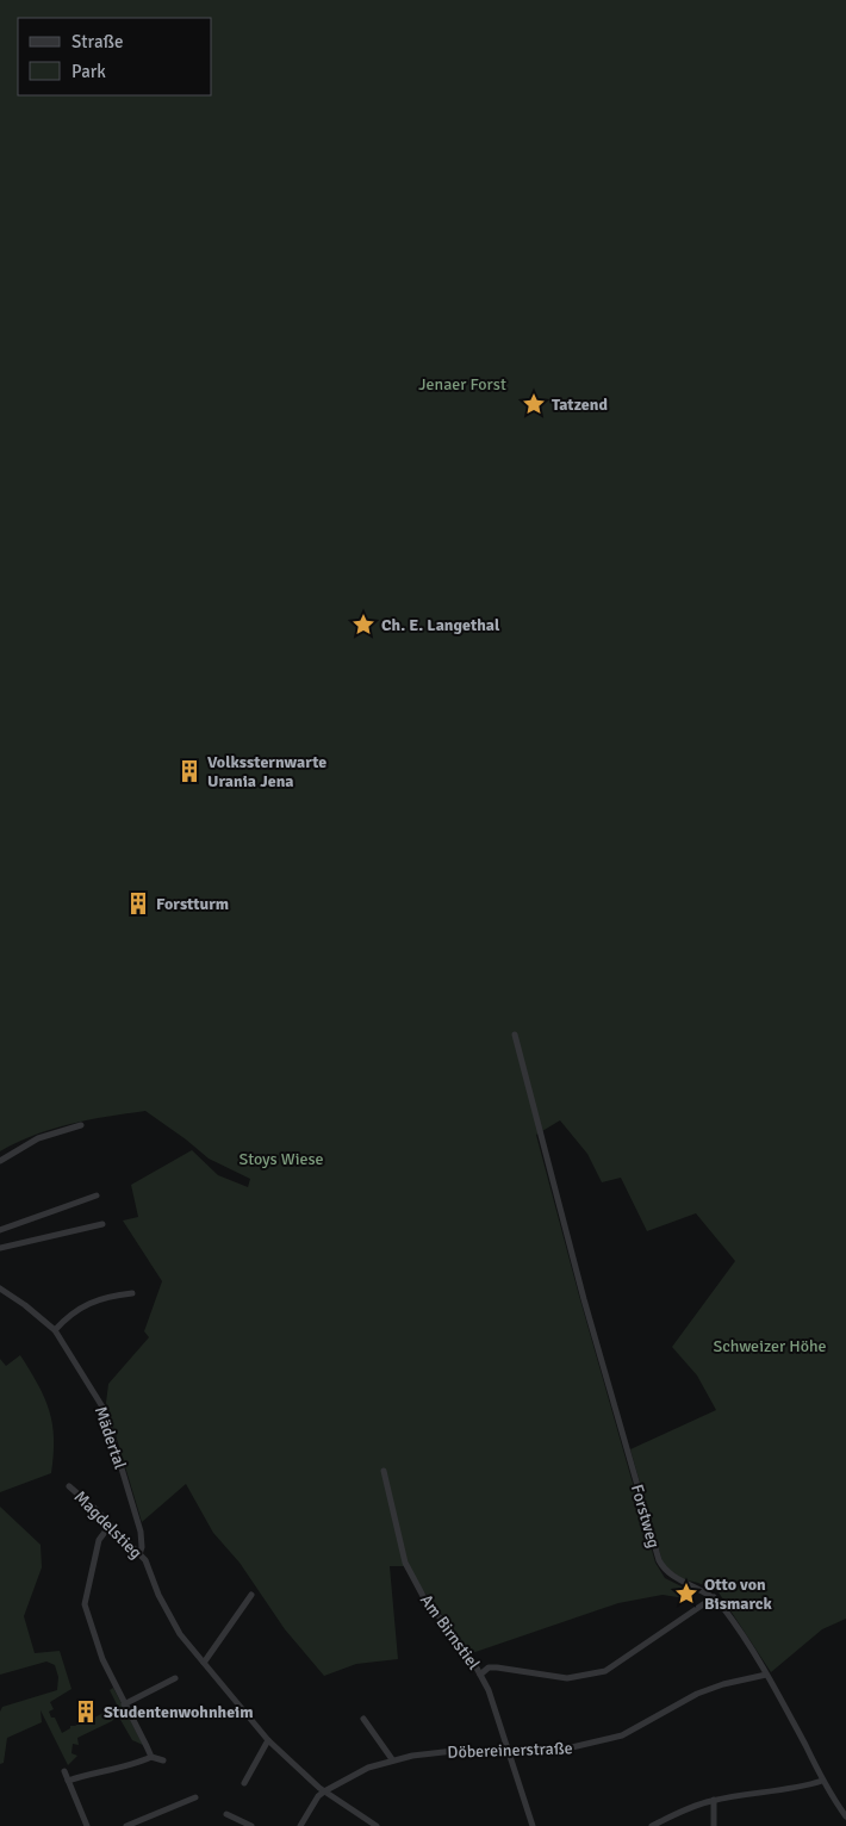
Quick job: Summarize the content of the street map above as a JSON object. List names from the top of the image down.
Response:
{
  "streets": {
    "street": [
      "Mädertal",
      "Forstweg",
      "Magdelstieg",
      "Am Birnstiel",
      "Döbereinerstraße"
    ]
  },
  "crossings": [
    ["Mädertal", "Magdelstieg"],
    ["Forstweg", "Döbereinerstraße"],
    ["Magdelstieg", "Döbereinerstraße"],
    ["Am Birnstiel", "Döbereinerstraße"]
  ],
  "parks": ["Jenaer Forst", "Stoys Wiese", "Schweizer Höhe"],
  "places": {
    "place": ["Tatzend", "Ch. E. Langethal", "Otto von Bismarck"],
    "building": ["Volkssternwarte Urania Jena", "Forstturm", "Studentenwohnheim"]
  },
  "legend": ["Straße", "Park"]
}
